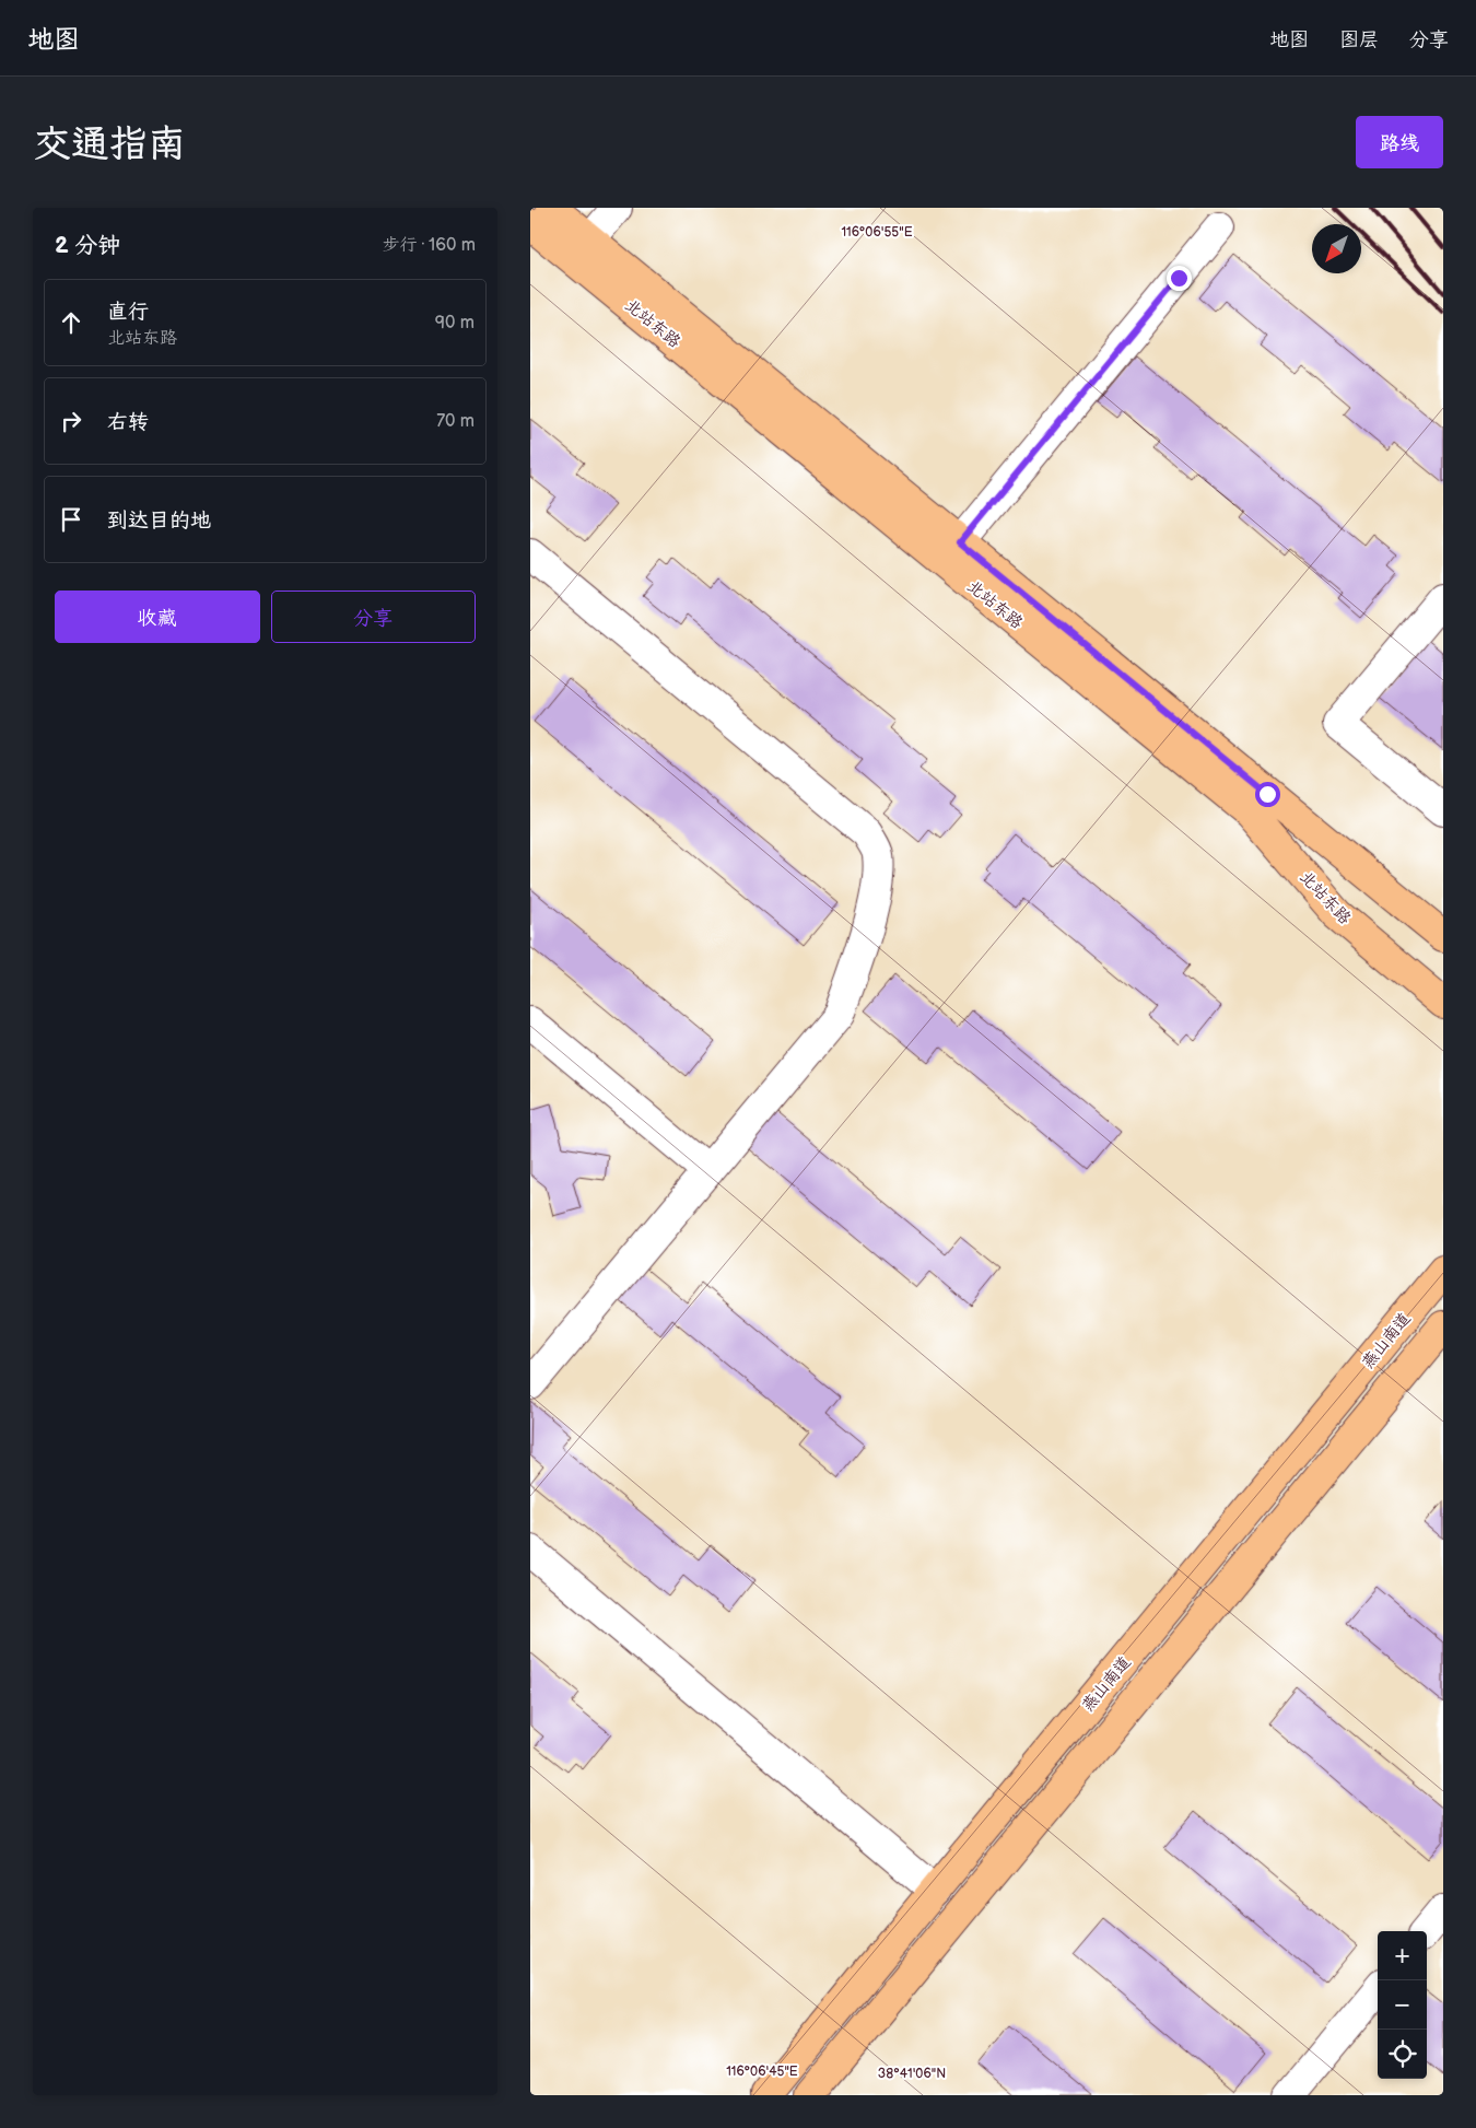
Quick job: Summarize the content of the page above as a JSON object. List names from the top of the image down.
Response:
{
  "streets": {
    "main road": ["北站东路", "燕山南道"]
  },
  "north": "bottom left",
  "page": {
    "header": "地图",
    "nav": ["地图", "图层", "分享"],
    "buttons": [
      "路线",
      ["收藏", "分享"]
    ],
    "title": "交通指南",
    "heading": ["2 分钟", "步行 · 160 m"],
    "list": [
      ["直行", "北站东路", "90 m"],
      ["右转", "70 m"],
      "到达目的地"
    ],
    "map_buttons": ["+", "−"]
  },
  "coordinates": ["116°06'55\"E", "116°06'45\"E", "38°41'06\"N"]
}
